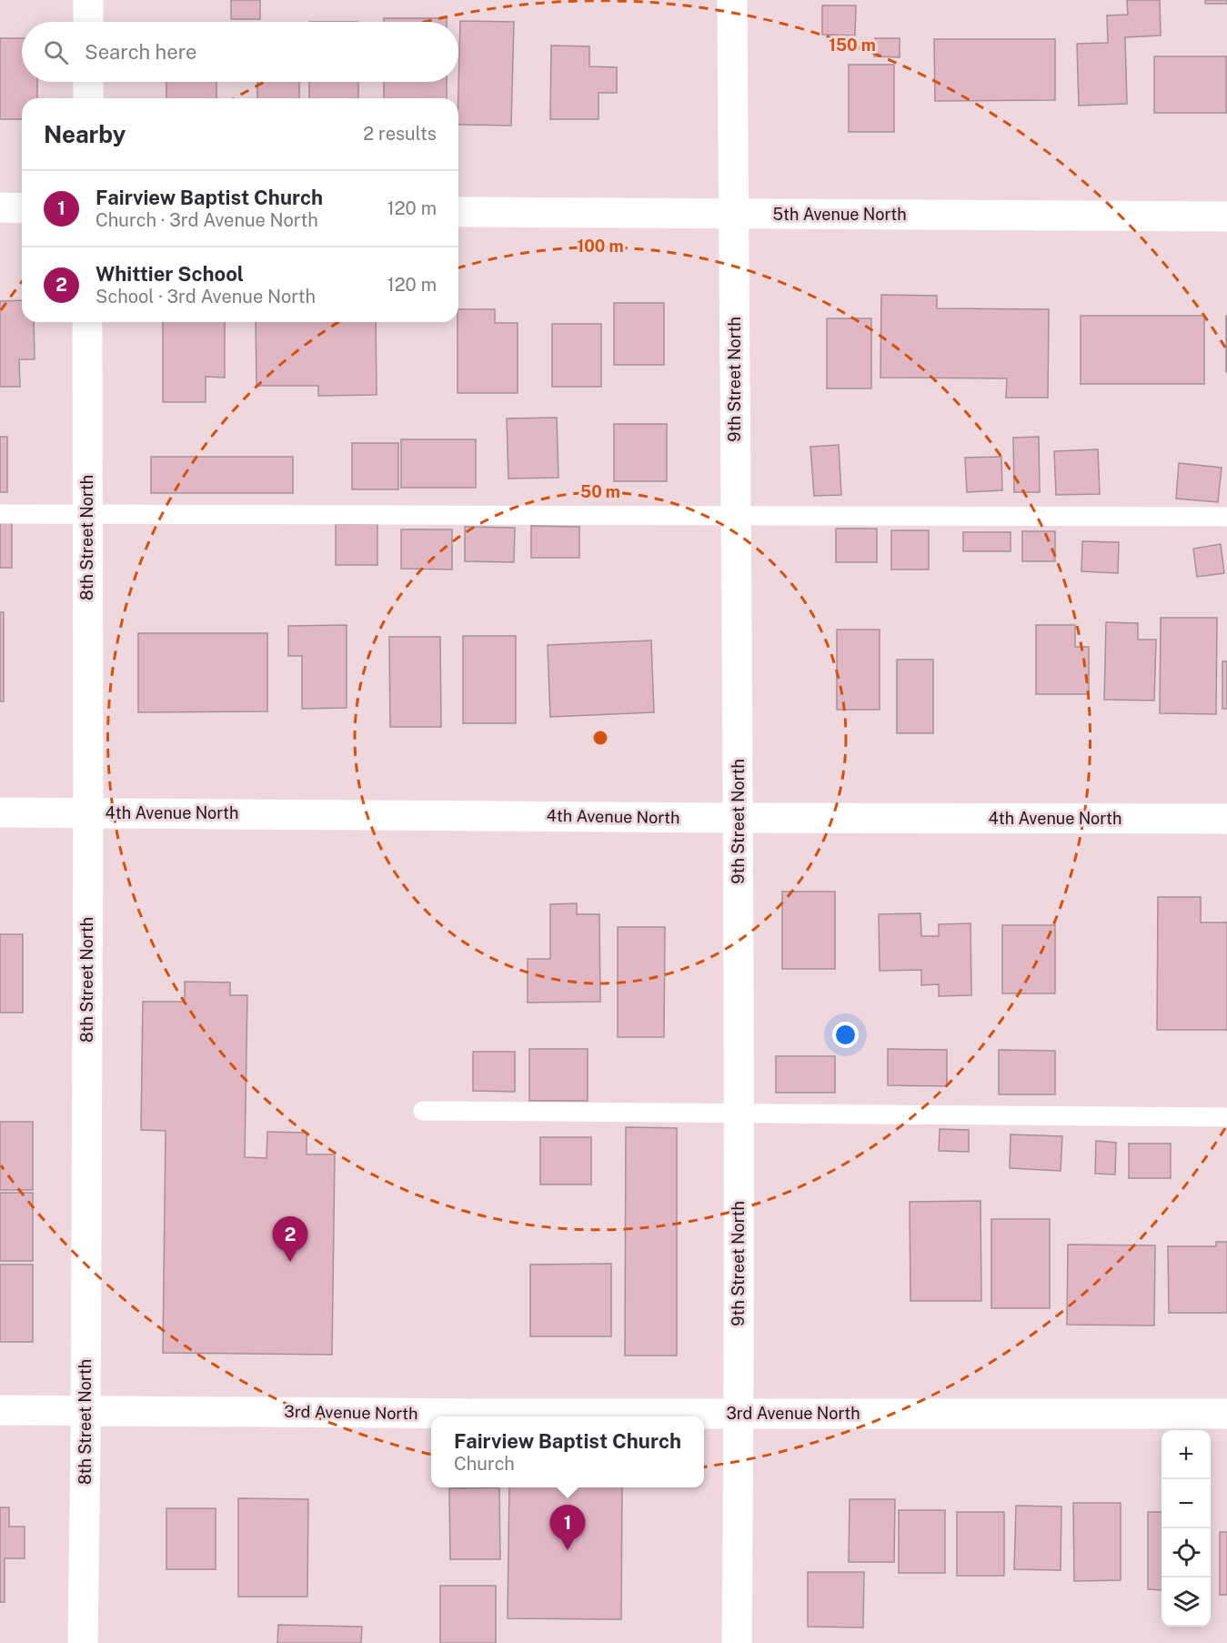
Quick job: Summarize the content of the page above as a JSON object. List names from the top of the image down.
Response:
{
  "streets": {
    "street": [
      "5th Avenue North",
      "9th Street North",
      "8th Street North",
      "4th Avenue North",
      "3rd Avenue North"
    ]
  },
  "crossings": [
    ["5th Avenue North", "9th Street North"],
    ["9th Street North", "4th Avenue North"],
    ["9th Street North", "3rd Avenue North"],
    ["8th Street North", "4th Avenue North"],
    ["8th Street North", "3rd Avenue North"]
  ],
  "page": {
    "search": "Search here",
    "heading": ["Nearby", "2 results"],
    "list": [
      {
        "mark": "1",
        "name": "Fairview Baptist Church",
        "note": "Church · 3rd Avenue North",
        "value": "120 m"
      },
      {
        "mark": "2",
        "name": "Whittier School",
        "note": "School · 3rd Avenue North",
        "value": "120 m"
      }
    ],
    "pins": ["2", "1"],
    "popup": ["Fairview Baptist Church", "Church"],
    "map_buttons": ["+", "−"]
  },
  "rings": ["150 m", "100 m", "50 m"]
}
